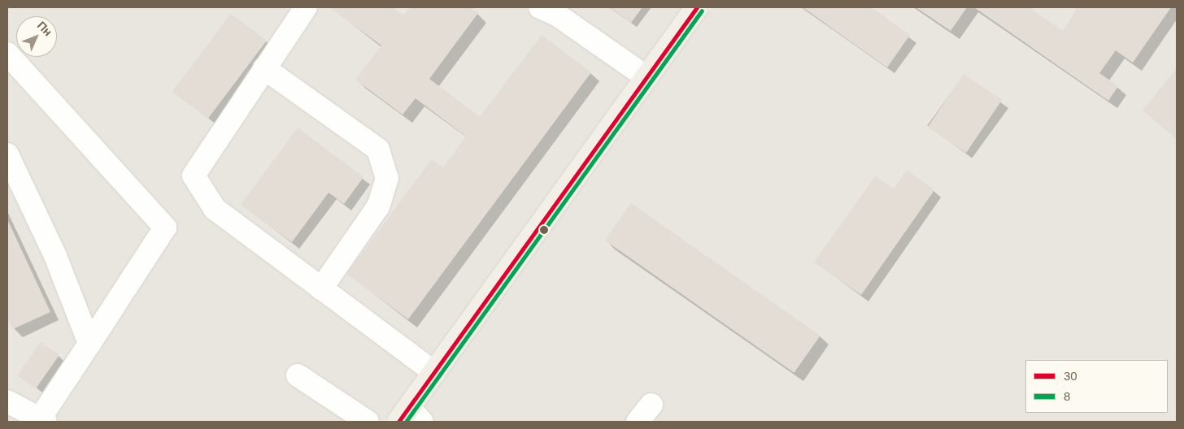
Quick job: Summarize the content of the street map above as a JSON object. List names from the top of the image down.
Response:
{
  "lines": ["transit line 30", "transit line 8"],
  "legend": ["30", "8"],
  "north": "top right"
}
